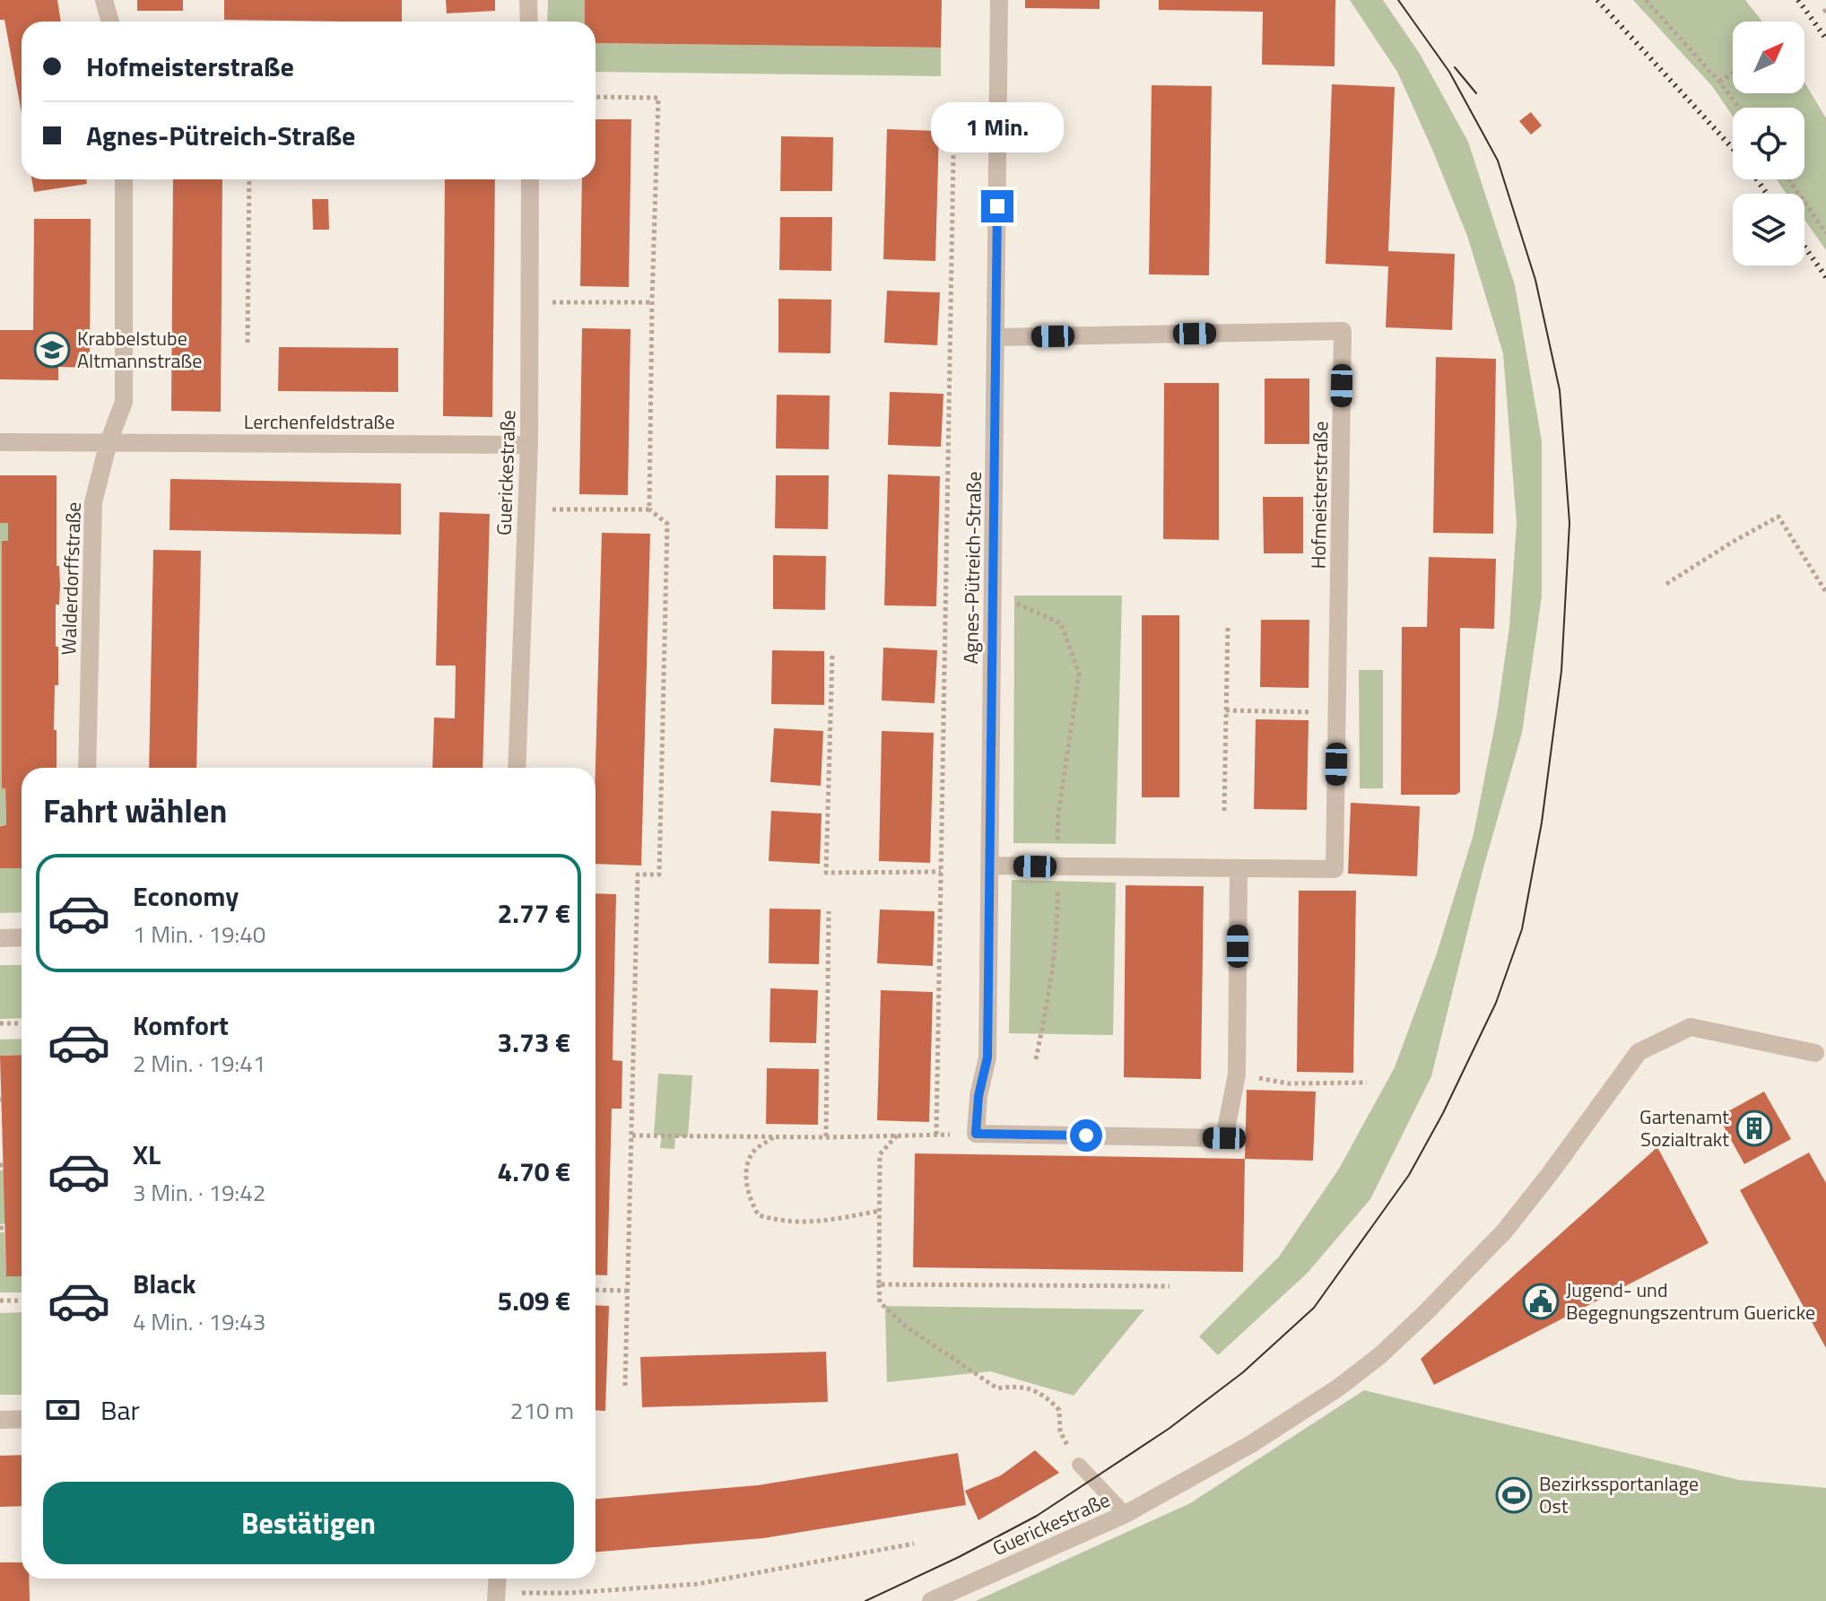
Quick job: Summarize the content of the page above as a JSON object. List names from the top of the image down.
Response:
{
  "streets": {
    "street": [
      "Lerchenfeldstraße",
      "Guerickestraße",
      "Hofmeisterstraße",
      "Agnes-Pütreich-Straße",
      "Walderdorffstraße"
    ]
  },
  "crossings": [
    ["Lerchenfeldstraße", "Guerickestraße"],
    ["Lerchenfeldstraße", "Walderdorffstraße"],
    ["Hofmeisterstraße", "Agnes-Pütreich-Straße"]
  ],
  "places": {
    "school or university": ["Krabbelstube Altmannstraße"],
    "building": ["Gartenamt Sozialtrakt"],
    "public building": ["Jugend- und Begegnungszentrum Guericke"],
    "sports": ["Bezirkssportanlage Ost"]
  },
  "north": "top right",
  "page": {
    "banner": ["Hofmeisterstraße", "Agnes-Pütreich-Straße"],
    "bubble": "1 Min.",
    "heading": "Fahrt wählen",
    "list": [
      {
        "name": "Economy",
        "note": "1 Min. · 19:40",
        "value": "2.77 €"
      },
      {
        "name": "Komfort",
        "note": "2 Min. · 19:41",
        "value": "3.73 €"
      },
      {
        "name": "XL",
        "note": "3 Min. · 19:42",
        "value": "4.70 €"
      },
      {
        "name": "Black",
        "note": "4 Min. · 19:43",
        "value": "5.09 €"
      }
    ],
    "pay": ["Bar", "210 m"],
    "buttons": "Bestätigen"
  }
}
